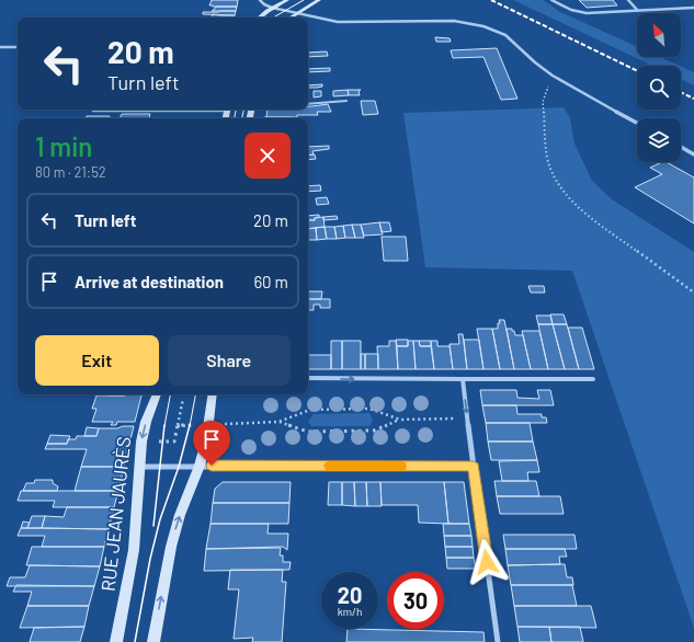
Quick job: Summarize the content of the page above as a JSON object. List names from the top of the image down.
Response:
{
  "streets": {
    "main road": ["RUE JEAN JAURÈS"]
  },
  "north": "top left",
  "page": {
    "turn": ["20 m", "Turn left"],
    "heading": ["1 min", "80 m · 21:52"],
    "list": [
      {
        "name": "Turn left",
        "value": "20 m"
      },
      {
        "name": "Arrive at destination",
        "value": "60 m"
      }
    ],
    "buttons": ["Exit", "Share"],
    "speed": "20 km/h",
    "limit": "30"
  }
}
